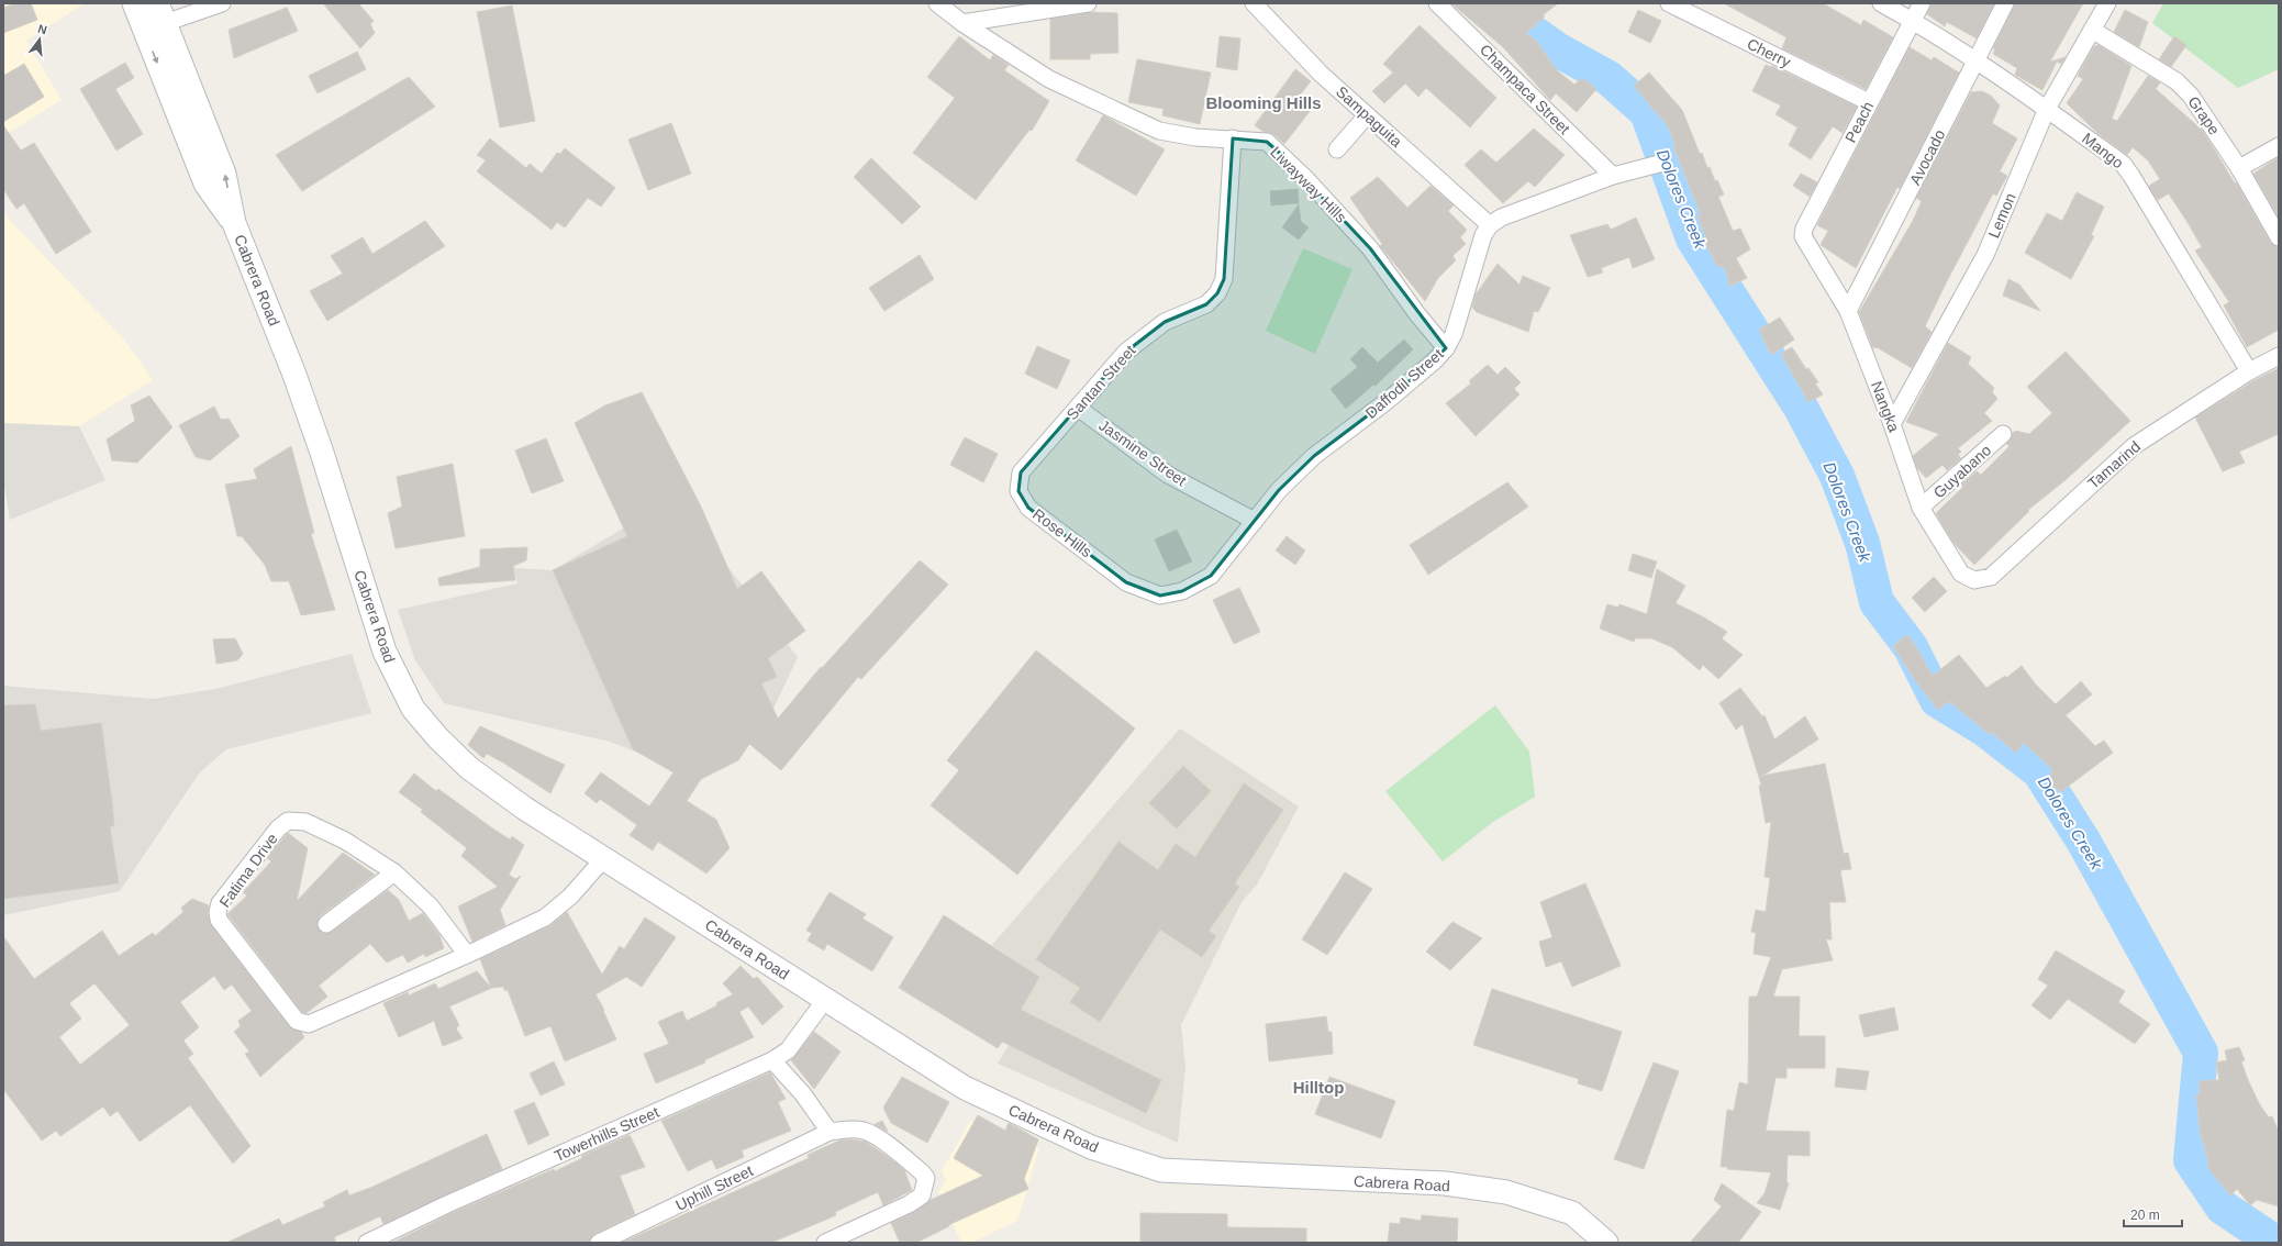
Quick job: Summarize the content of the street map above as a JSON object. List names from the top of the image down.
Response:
{
  "streets": {
    "main road": ["Cabrera Road"],
    "street": [
      "Cherry",
      "Champaca Street",
      "Grape",
      "Sampaguita",
      "Peach",
      "Mango",
      "Avocado",
      "Liwayway Hills",
      "Lemon",
      "Santan Street",
      "Daffodil Street",
      "Nangka",
      "Jasmine Street",
      "Tamarind",
      "Guyabano",
      "Rose Hills",
      "Fatima Drive",
      "Towerhills Street",
      "Uphill Street"
    ]
  },
  "crossings": [
    ["Cherry", "Peach"],
    ["Grape", "Lemon"],
    ["Sampaguita", "Daffodil Street"],
    ["Peach", "Mango"],
    ["Peach", "Nangka"],
    ["Mango", "Avocado"],
    ["Mango", "Lemon"],
    ["Mango", "Tamarind"],
    ["Avocado", "Nangka"],
    ["Liwayway Hills", "Santan Street"],
    ["Liwayway Hills", "Daffodil Street"],
    ["Lemon", "Nangka"],
    ["Cabrera Road", "Fatima Drive"],
    ["Cabrera Road", "Towerhills Street"],
    ["Santan Street", "Jasmine Street"],
    ["Santan Street", "Rose Hills"],
    ["Daffodil Street", "Jasmine Street"],
    ["Daffodil Street", "Rose Hills"],
    ["Nangka", "Tamarind"],
    ["Nangka", "Guyabano"]
  ],
  "districts": ["Blooming Hills", "Hilltop"],
  "water": ["Dolores Creek"],
  "scale_bar": "20 m",
  "north": "top"
}
